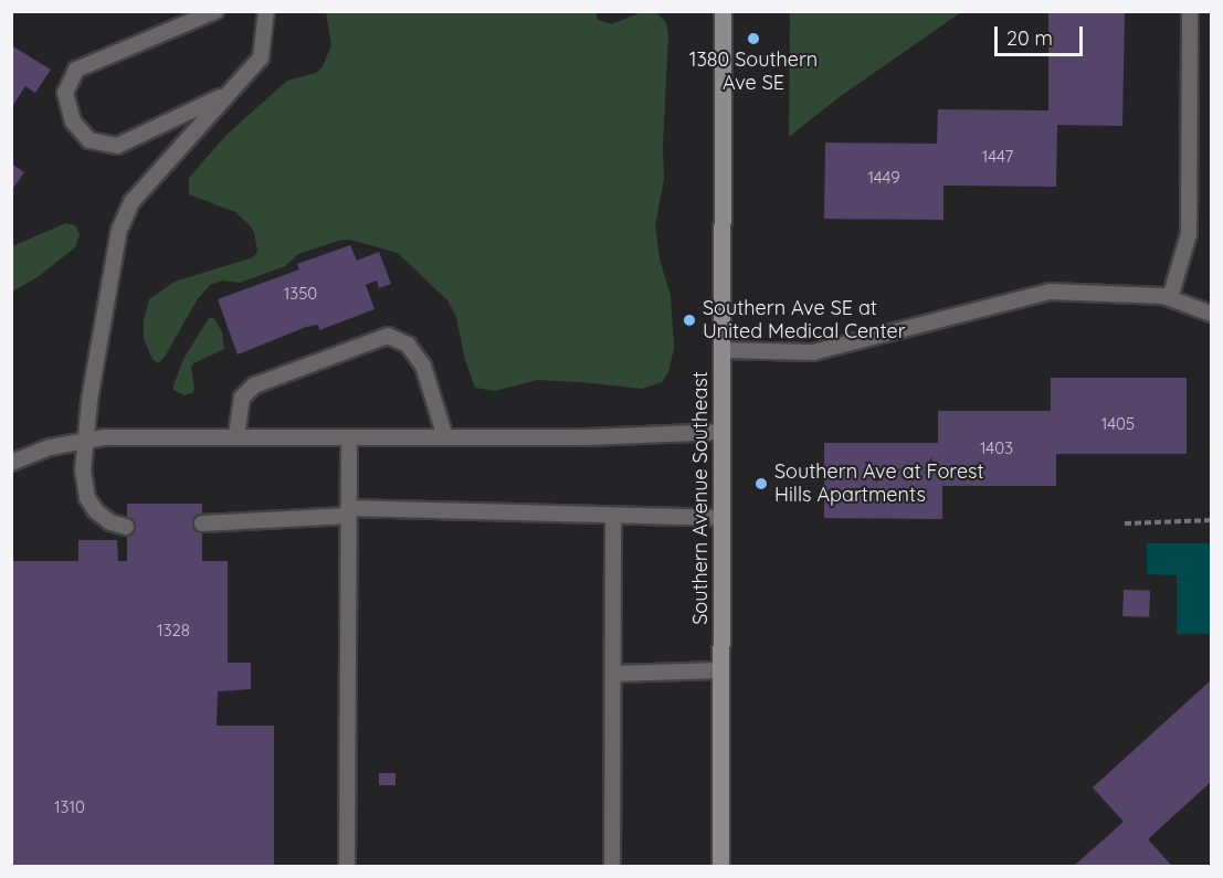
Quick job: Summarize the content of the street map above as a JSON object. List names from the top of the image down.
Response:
{
  "streets": {
    "main road": ["Southern Avenue Southeast"]
  },
  "places": ["1380 Southern Ave SE", "Southern Ave SE at United Medical Center", "Southern Ave at Forest Hills Apartments"],
  "house_numbers": [
    "1447",
    "1449",
    "1350",
    "1405",
    "1403",
    "1328",
    "1310"
  ],
  "scale_bar": "20 m"
}
